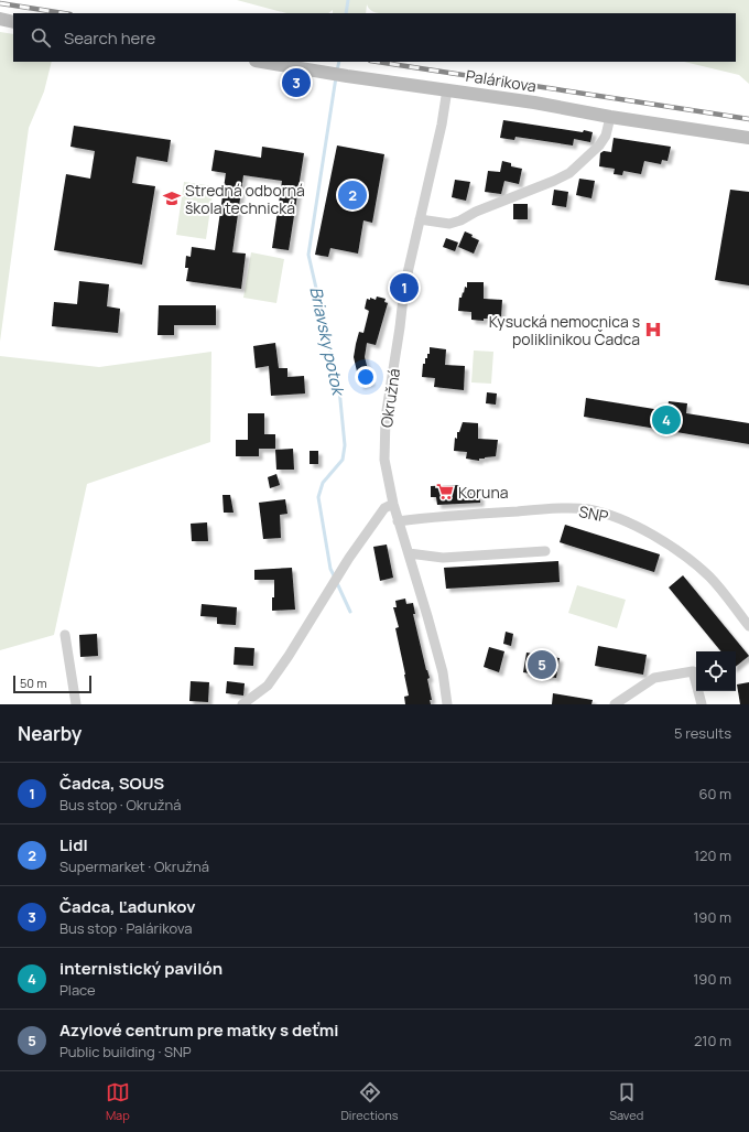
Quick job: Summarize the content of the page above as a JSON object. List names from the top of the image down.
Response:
{
  "streets": {
    "main road": ["Palárikova"],
    "street": ["Okružná", "SNP"]
  },
  "crossings": [
    ["Palárikova", "Okružná"],
    ["Okružná", "SNP"]
  ],
  "water": ["Briavsky potok"],
  "places": {
    "school or university": ["Stredná odborná škola technická"],
    "hospital": ["Kysucká nemocnica s poliklinikou Čadca"],
    "supermarket": ["Koruna"]
  },
  "scale_bar": "50 m",
  "page": {
    "search": "Search here",
    "pins": [
      "3",
      "2",
      "1",
      "4",
      "5"
    ],
    "scale": "50 m",
    "heading": ["Nearby", "5 results"],
    "list": [
      {
        "mark": "1",
        "name": "Čadca, SOUS",
        "note": "Bus stop · Okružná",
        "value": "60 m"
      },
      {
        "mark": "2",
        "name": "Lidl",
        "note": "Supermarket · Okružná",
        "value": "120 m"
      },
      {
        "mark": "3",
        "name": "Čadca, Ľadunkov",
        "note": "Bus stop · Palárikova",
        "value": "190 m"
      },
      {
        "mark": "4",
        "name": "internistický pavilón",
        "note": "Place",
        "value": "190 m"
      },
      {
        "mark": "5",
        "name": "Azylové centrum pre matky s deťmi",
        "note": "Public building · SNP",
        "value": "210 m"
      }
    ],
    "nav": ["Map", "Directions", "Saved"]
  }
}
